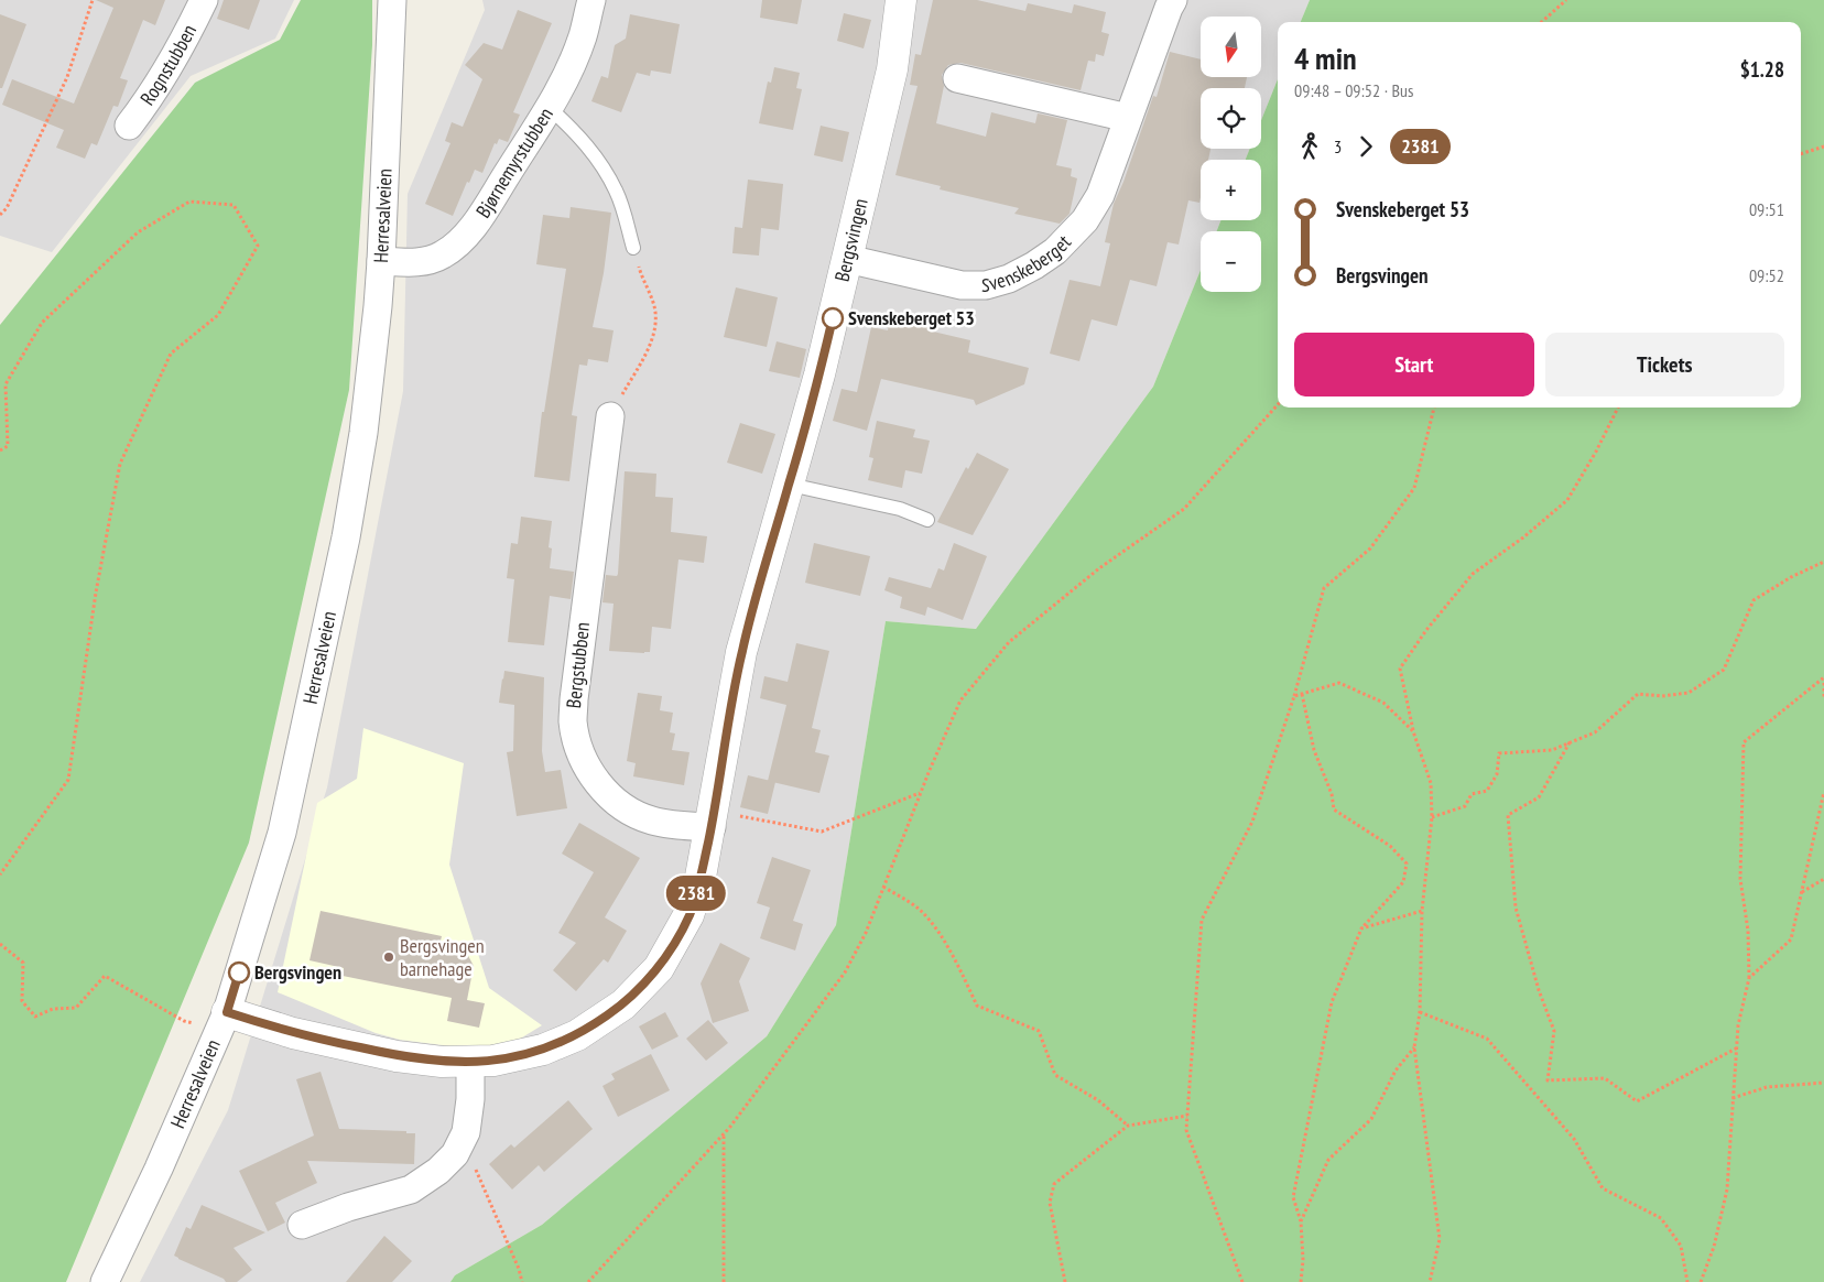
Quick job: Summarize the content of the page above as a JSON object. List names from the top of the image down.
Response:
{
  "streets": {
    "street": [
      "Rognstubben",
      "Bjørnemyrstubben",
      "Herresalveien",
      "Bergsvingen",
      "Svenskeberget",
      "Bergstubben"
    ]
  },
  "crossings": [
    ["Bjørnemyrstubben", "Herresalveien"],
    ["Herresalveien", "Bergsvingen"],
    ["Bergsvingen", "Svenskeberget"],
    ["Bergsvingen", "Bergstubben"]
  ],
  "places": ["Svenskeberget 53", "Bergsvingen barnehage", "Bergsvingen"],
  "lines": ["bus line 2381"],
  "north": "bottom",
  "page": {
    "on_map": "2381",
    "map_buttons": ["+", "−"],
    "heading": ["4 min", "09:48 – 09:52 · Bus", "$1.28"],
    "legs": ["3", "2381"],
    "list": [
      {
        "name": "Svenskeberget 53",
        "value": "09:51"
      },
      {
        "name": "Bergsvingen",
        "value": "09:52"
      }
    ],
    "buttons": ["Start", "Tickets"]
  }
}
